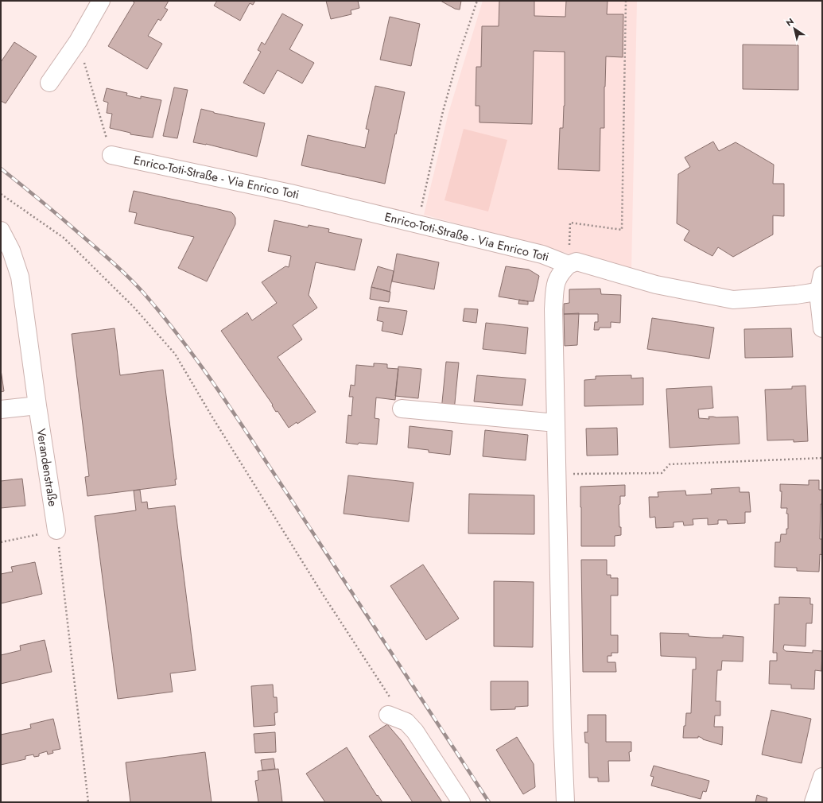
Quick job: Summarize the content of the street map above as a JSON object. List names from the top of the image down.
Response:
{
  "streets": {
    "street": ["Enrico-Toti-Straße - Via Enrico Toti", "Verandenstraße"]
  },
  "north": "top left"
}
